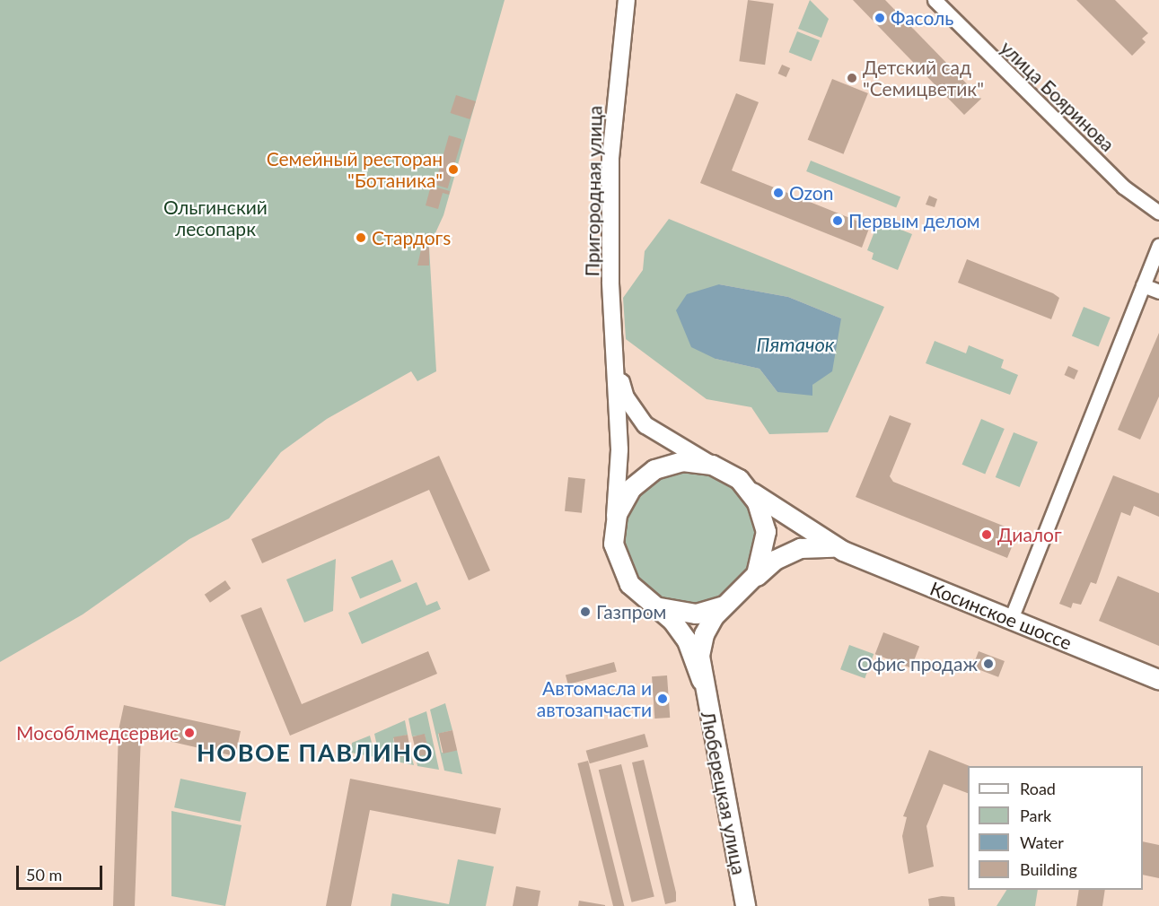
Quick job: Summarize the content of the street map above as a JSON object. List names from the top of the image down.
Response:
{
  "streets": {
    "main road": ["Косинское шоссе", "Люберецкая улица"],
    "street": ["улица Бояринова", "Пригородная улица"]
  },
  "crossings": [
    ["Косинское шоссе", "Люберецкая улица"]
  ],
  "districts": ["НОВОЕ ПАВЛИНО"],
  "water": ["Пятачок"],
  "parks": ["Ольгинский лесопарк"],
  "places": [
    "Фасоль",
    "Детский сад \"Семицветик\"",
    "Семейный ресторан \"Ботаника\"",
    "Ozon",
    "Первым делом",
    "Стардогs",
    "Диалог",
    "Газпром",
    "Офис продаж",
    "Автомасла и автозапчасти",
    "Мособлмедсервис"
  ],
  "legend": [
    "Road",
    "Park",
    "Water",
    "Building"
  ],
  "scale_bar": "50 m"
}
